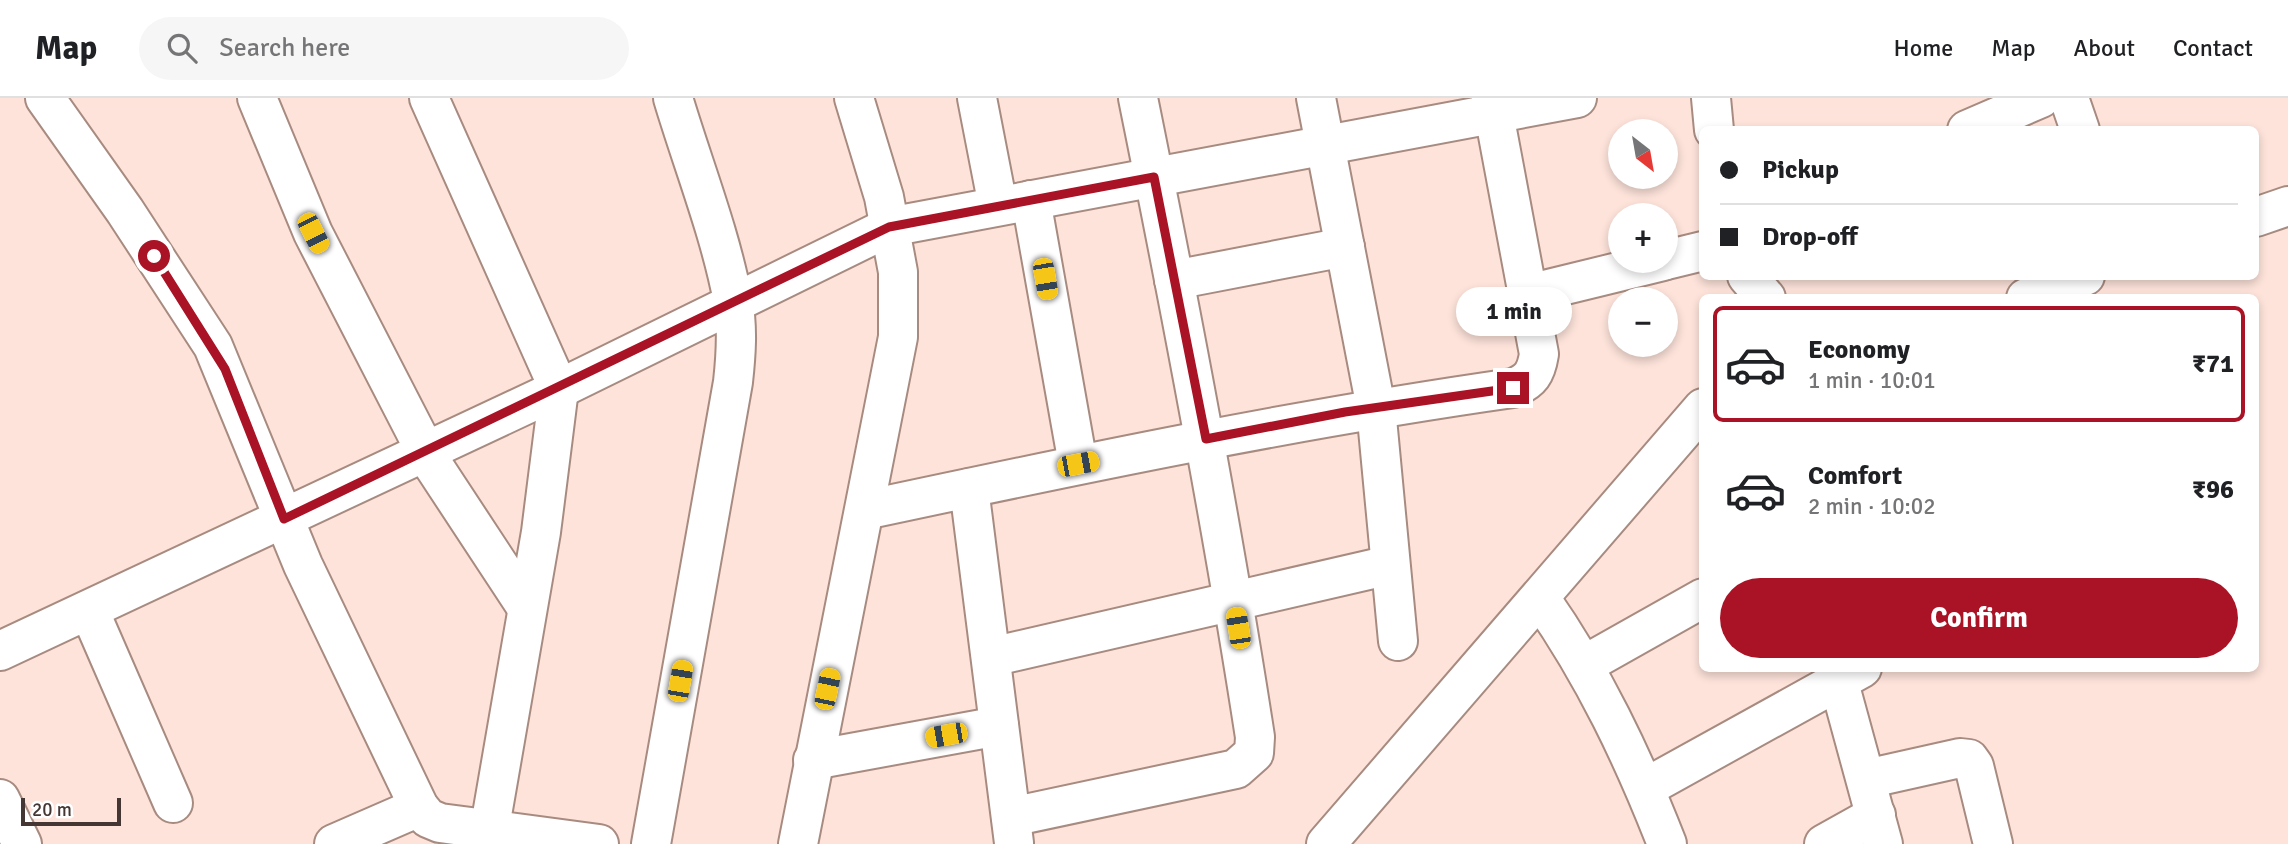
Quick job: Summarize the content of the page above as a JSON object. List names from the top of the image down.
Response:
{
  "scale_bar": "20 m",
  "north": "bottom right",
  "page": {
    "header": "Map",
    "search": "Search here",
    "nav": [
      "Home",
      "Map",
      "About",
      "Contact"
    ],
    "map_buttons": ["+", "−"],
    "banner": ["Pickup", "Drop-off"],
    "bubble": "1 min",
    "list": [
      {
        "name": "Economy",
        "note": "1 min · 10:01",
        "value": "₹71"
      },
      {
        "name": "Comfort",
        "note": "2 min · 10:02",
        "value": "₹96"
      }
    ],
    "buttons": "Confirm",
    "scale": "20 m"
  }
}
